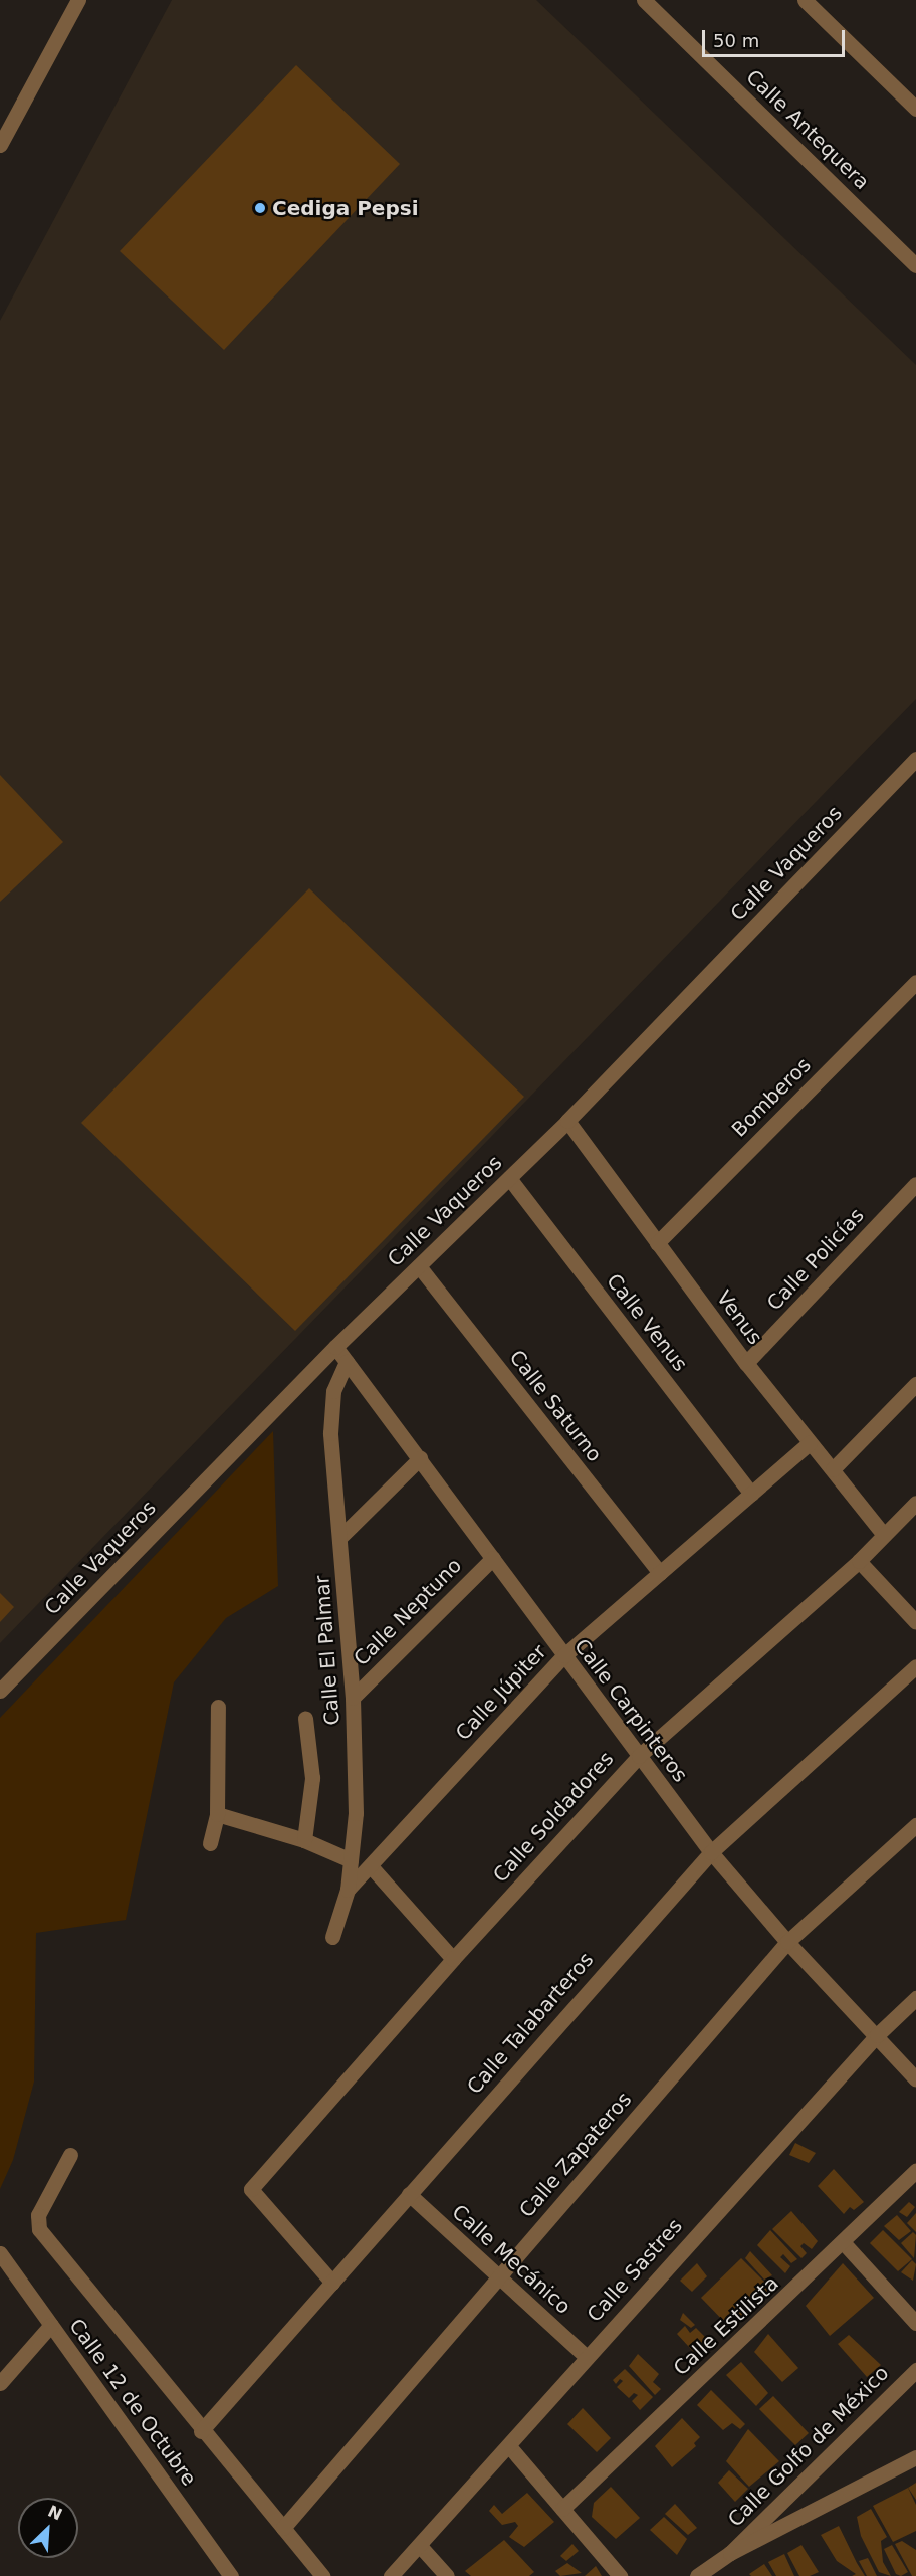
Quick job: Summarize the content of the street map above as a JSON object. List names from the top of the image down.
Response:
{
  "streets": {
    "street": [
      "Calle Antequera",
      "Calle Vaqueros",
      "Bomberos",
      "Calle Policías",
      "Venus",
      "Calle Venus",
      "Calle Saturno",
      "Calle Neptuno",
      "Calle El Palmar",
      "Calle Júpiter",
      "Calle Carpinteros",
      "Calle Soldadores",
      "Calle Talabarteros",
      "Calle Zapateros",
      "Calle Mecánico",
      "Calle Sastres",
      "Calle Estilista",
      "Calle 12 de Octubre",
      "Calle Golfo de México"
    ]
  },
  "crossings": [
    ["Calle Vaqueros", "Venus"],
    ["Calle Vaqueros", "Calle Venus"],
    ["Calle Vaqueros", "Calle Saturno"],
    ["Calle Vaqueros", "Calle Carpinteros"],
    ["Bomberos", "Venus"],
    ["Calle Policías", "Venus"],
    ["Venus", "Calle Júpiter"],
    ["Venus", "Calle Soldadores"],
    ["Calle Venus", "Calle Júpiter"],
    ["Calle Saturno", "Calle Júpiter"],
    ["Calle Neptuno", "Calle El Palmar"],
    ["Calle Neptuno", "Calle Carpinteros"],
    ["Calle El Palmar", "Calle Júpiter"],
    ["Calle El Palmar", "Calle Carpinteros"],
    ["Calle Júpiter", "Calle Carpinteros"],
    ["Calle Carpinteros", "Calle Soldadores"],
    ["Calle Carpinteros", "Calle Talabarteros"],
    ["Calle Carpinteros", "Calle Zapateros"],
    ["Calle Carpinteros", "Calle Sastres"],
    ["Calle Soldadores", "Calle Talabarteros"],
    ["Calle Talabarteros", "Calle Mecánico"],
    ["Calle Zapateros", "Calle Mecánico"],
    ["Calle Mecánico", "Calle Sastres"]
  ],
  "places": ["Cediga Pepsi"],
  "scale_bar": "50 m",
  "north": "top right"
}
